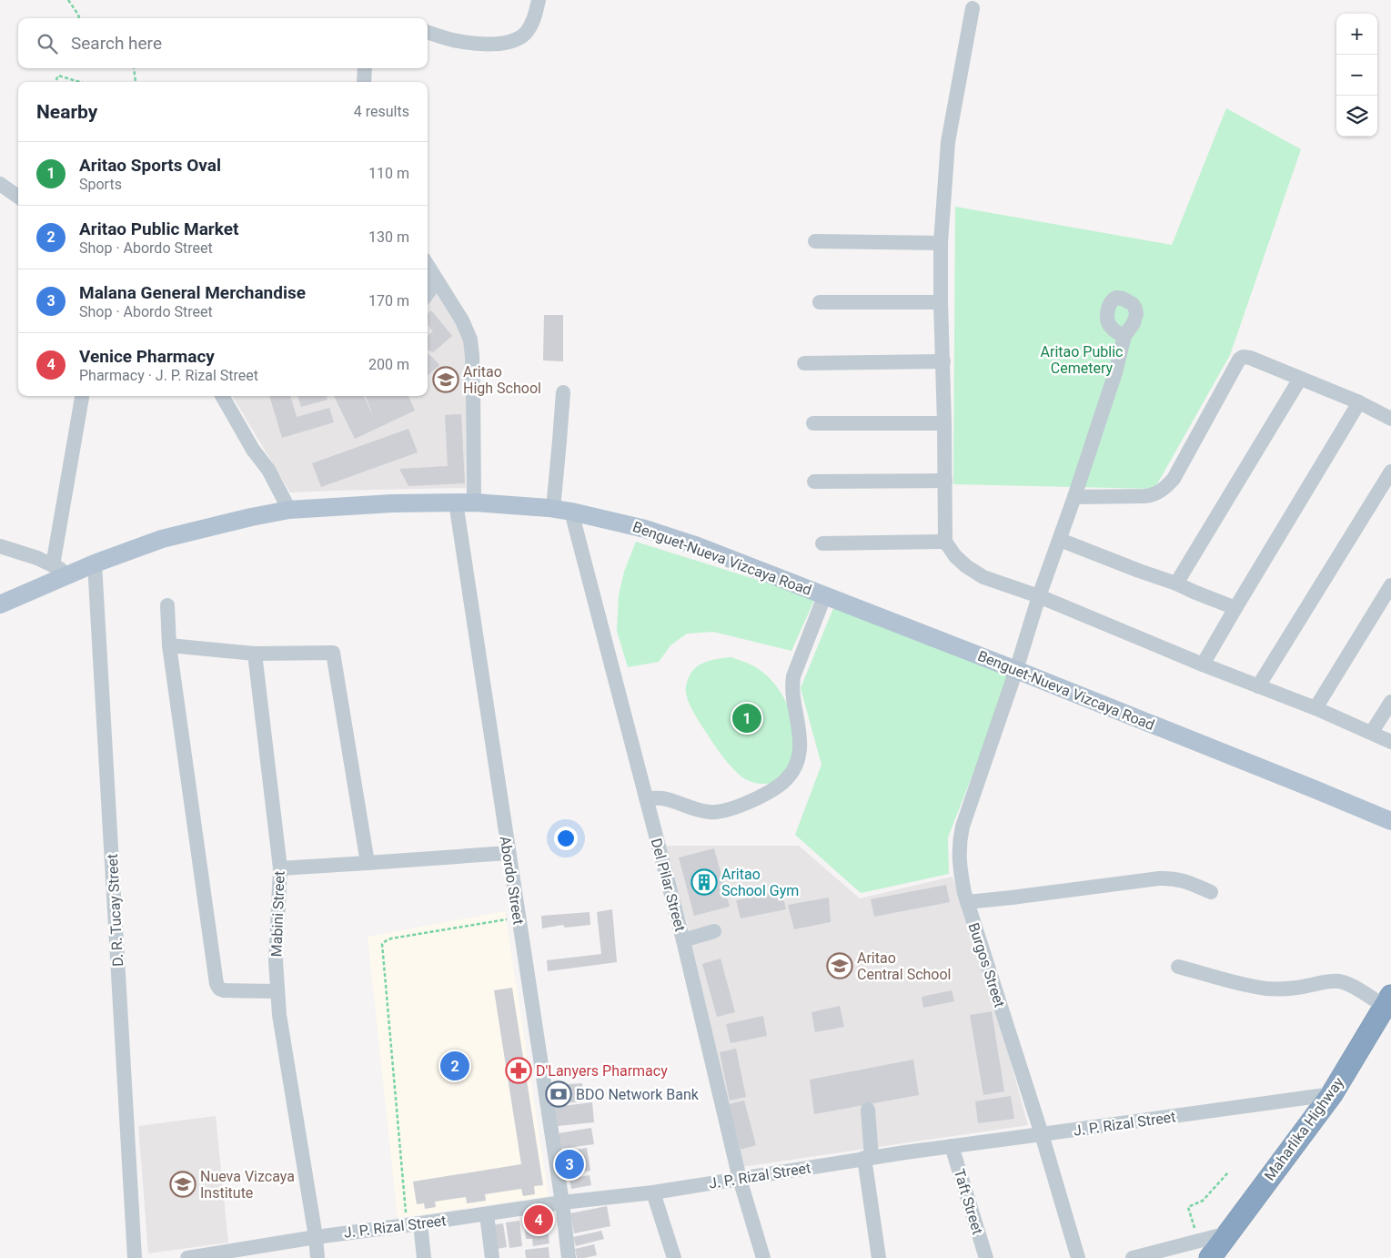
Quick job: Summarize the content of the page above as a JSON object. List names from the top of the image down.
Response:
{
  "streets": {
    "highway": ["Maharlika Highway"],
    "main road": ["Benguet-Nueva Vizcaya Road"],
    "street": [
      "Abordo Street",
      "Del Pilar Street",
      "D. R. Tucay Street",
      "Mabini Street",
      "Burgos Street",
      "J. P. Rizal Street",
      "Taft Street"
    ]
  },
  "crossings": [
    ["Benguet-Nueva Vizcaya Road", "Abordo Street"],
    ["Benguet-Nueva Vizcaya Road", "Del Pilar Street"],
    ["Benguet-Nueva Vizcaya Road", "D. R. Tucay Street"],
    ["Benguet-Nueva Vizcaya Road", "Burgos Street"],
    ["Abordo Street", "J. P. Rizal Street"],
    ["Del Pilar Street", "J. P. Rizal Street"],
    ["Mabini Street", "J. P. Rizal Street"],
    ["Burgos Street", "J. P. Rizal Street"],
    ["J. P. Rizal Street", "Maharlika Highway"],
    ["J. P. Rizal Street", "Taft Street"]
  ],
  "parks": ["Aritao Public Cemetery"],
  "places": {
    "school or university": ["Aritao High School", "Aritao Central School", "Nueva Vizcaya Institute"],
    "building": ["Aritao School Gym"],
    "pharmacy": ["D'Lanyers Pharmacy"],
    "bank": ["BDO Network Bank"]
  },
  "page": {
    "map_buttons": ["+", "−"],
    "search": "Search here",
    "heading": ["Nearby", "4 results"],
    "list": [
      {
        "mark": "1",
        "name": "Aritao Sports Oval",
        "note": "Sports",
        "value": "110 m"
      },
      {
        "mark": "2",
        "name": "Aritao Public Market",
        "note": "Shop · Abordo Street",
        "value": "130 m"
      },
      {
        "mark": "3",
        "name": "Malana General Merchandise",
        "note": "Shop · Abordo Street",
        "value": "170 m"
      },
      {
        "mark": "4",
        "name": "Venice Pharmacy",
        "note": "Pharmacy · J. P. Rizal Street",
        "value": "200 m"
      }
    ],
    "pins": [
      "1",
      "2",
      "3",
      "4"
    ]
  }
}
